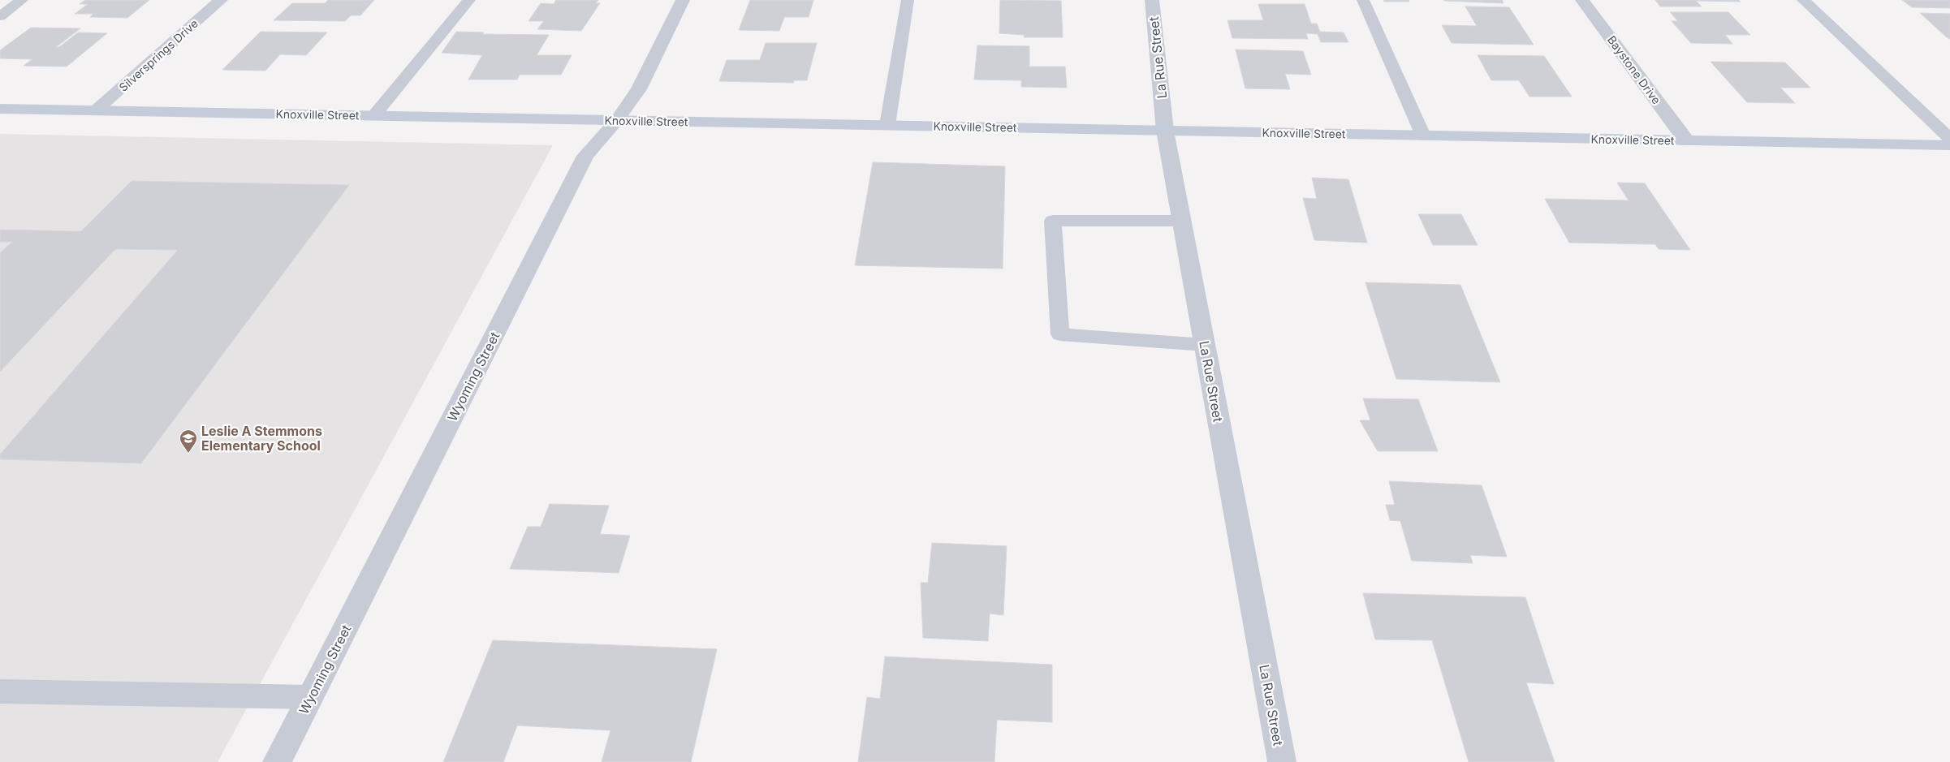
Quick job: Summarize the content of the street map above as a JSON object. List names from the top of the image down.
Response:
{
  "streets": {
    "street": [
      "Silversprings Drive",
      "La Rue Street",
      "Baystone Drive",
      "Knoxville Street",
      "Wyoming Street"
    ]
  },
  "crossings": [
    ["Silversprings Drive", "Knoxville Street"],
    ["La Rue Street", "Knoxville Street"],
    ["Baystone Drive", "Knoxville Street"],
    ["Knoxville Street", "Wyoming Street"]
  ],
  "places": {
    "school or university": ["Leslie A Stemmons Elementary School"]
  }
}
